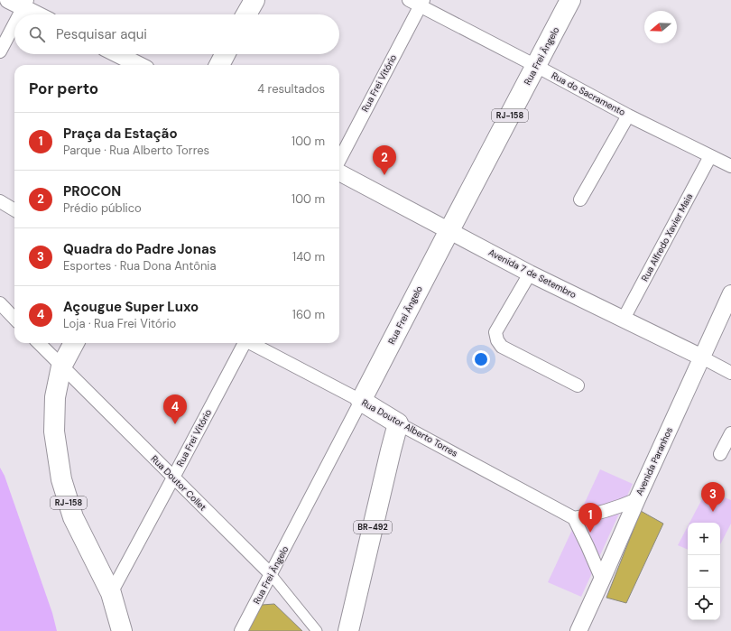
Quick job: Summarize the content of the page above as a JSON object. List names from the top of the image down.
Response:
{
  "streets": {
    "main road": [
      "Rua Frei Ângelo",
      "RJ-158",
      "Rua Doutor Alberto Torres",
      "BR-492"
    ],
    "street": [
      "Rua Frei Vitório",
      "Rua do Sacramento",
      "Rua Alfredo Xavier Maia",
      "Avenida 7 de Setembro",
      "Avenida Paranhos",
      "Rua Doutor Collet"
    ]
  },
  "crossings": [
    ["Rua Frei Ângelo", "Rua do Sacramento"],
    ["Rua Frei Ângelo", "Avenida 7 de Setembro"],
    ["Rua Frei Ângelo", "Rua Doutor Alberto Torres"],
    ["Rua Frei Ângelo", "Rua Doutor Collet"],
    ["Rua Frei Vitório", "Rua do Sacramento"],
    ["Rua Frei Vitório", "RJ-158"],
    ["Rua Frei Vitório", "Rua Doutor Collet"],
    ["Rua do Sacramento", "Rua Alfredo Xavier Maia"],
    ["RJ-158", "Rua Doutor Collet"],
    ["Rua Alfredo Xavier Maia", "Avenida 7 de Setembro"],
    ["Avenida 7 de Setembro", "Avenida Paranhos"],
    ["Rua Doutor Alberto Torres", "BR-492"]
  ],
  "north": "left",
  "page": {
    "search": "Pesquisar aqui",
    "heading": ["Por perto", "4 resultados"],
    "list": [
      {
        "mark": "1",
        "name": "Praça da Estação",
        "note": "Parque · Rua Alberto Torres",
        "value": "100 m"
      },
      {
        "mark": "2",
        "name": "PROCON",
        "note": "Prédio público",
        "value": "100 m"
      },
      {
        "mark": "3",
        "name": "Quadra do Padre Jonas",
        "note": "Esportes · Rua Dona Antônia",
        "value": "140 m"
      },
      {
        "mark": "4",
        "name": "Açougue Super Luxo",
        "note": "Loja · Rua Frei Vitório",
        "value": "160 m"
      }
    ],
    "pins": [
      "2",
      "4",
      "3",
      "1"
    ],
    "map_buttons": ["+", "−"]
  }
}
